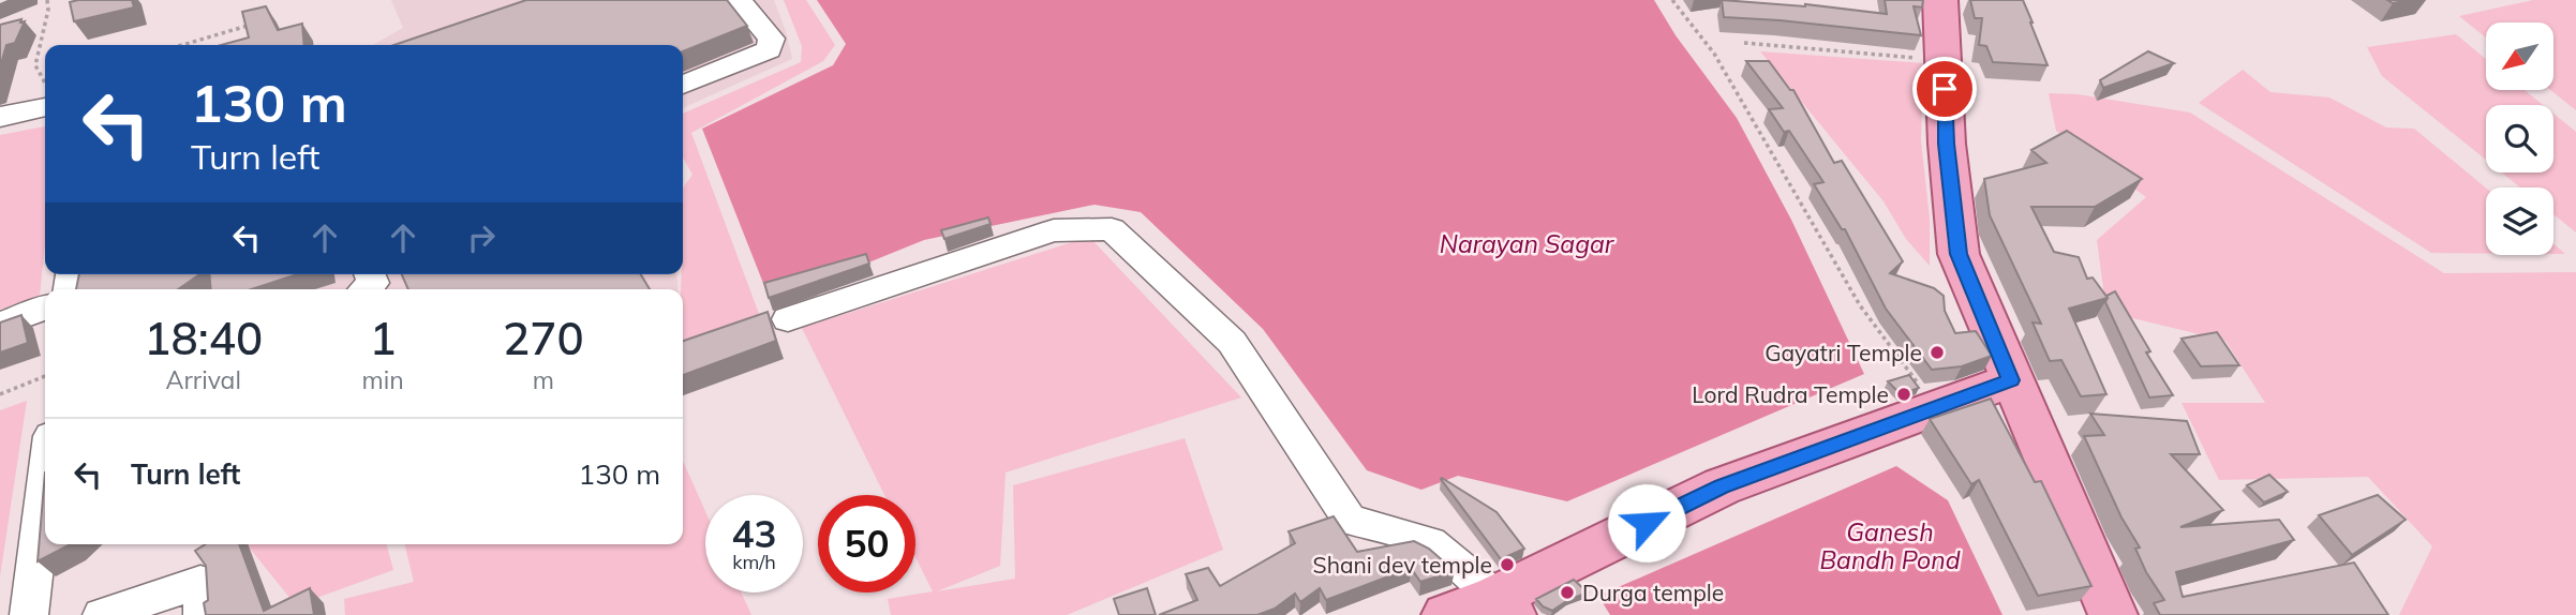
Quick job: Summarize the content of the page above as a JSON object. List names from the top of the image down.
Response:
{
  "water": ["Narayan Sagar", "Ganesh Bandh Pond"],
  "places": [
    "Gayatri Temple",
    "Lord Rudra Temple",
    "Shani dev temple",
    "Durga temple"
  ],
  "north": "bottom left",
  "page": {
    "turn": ["130 m", "Turn left"],
    "eta": [
      "18:40",
      "Arrival",
      "1",
      "min",
      "270",
      "m"
    ],
    "list": [
      {
        "name": "Turn left",
        "value": "130 m"
      }
    ],
    "speed": "43 km/h",
    "limit": "50"
  }
}
